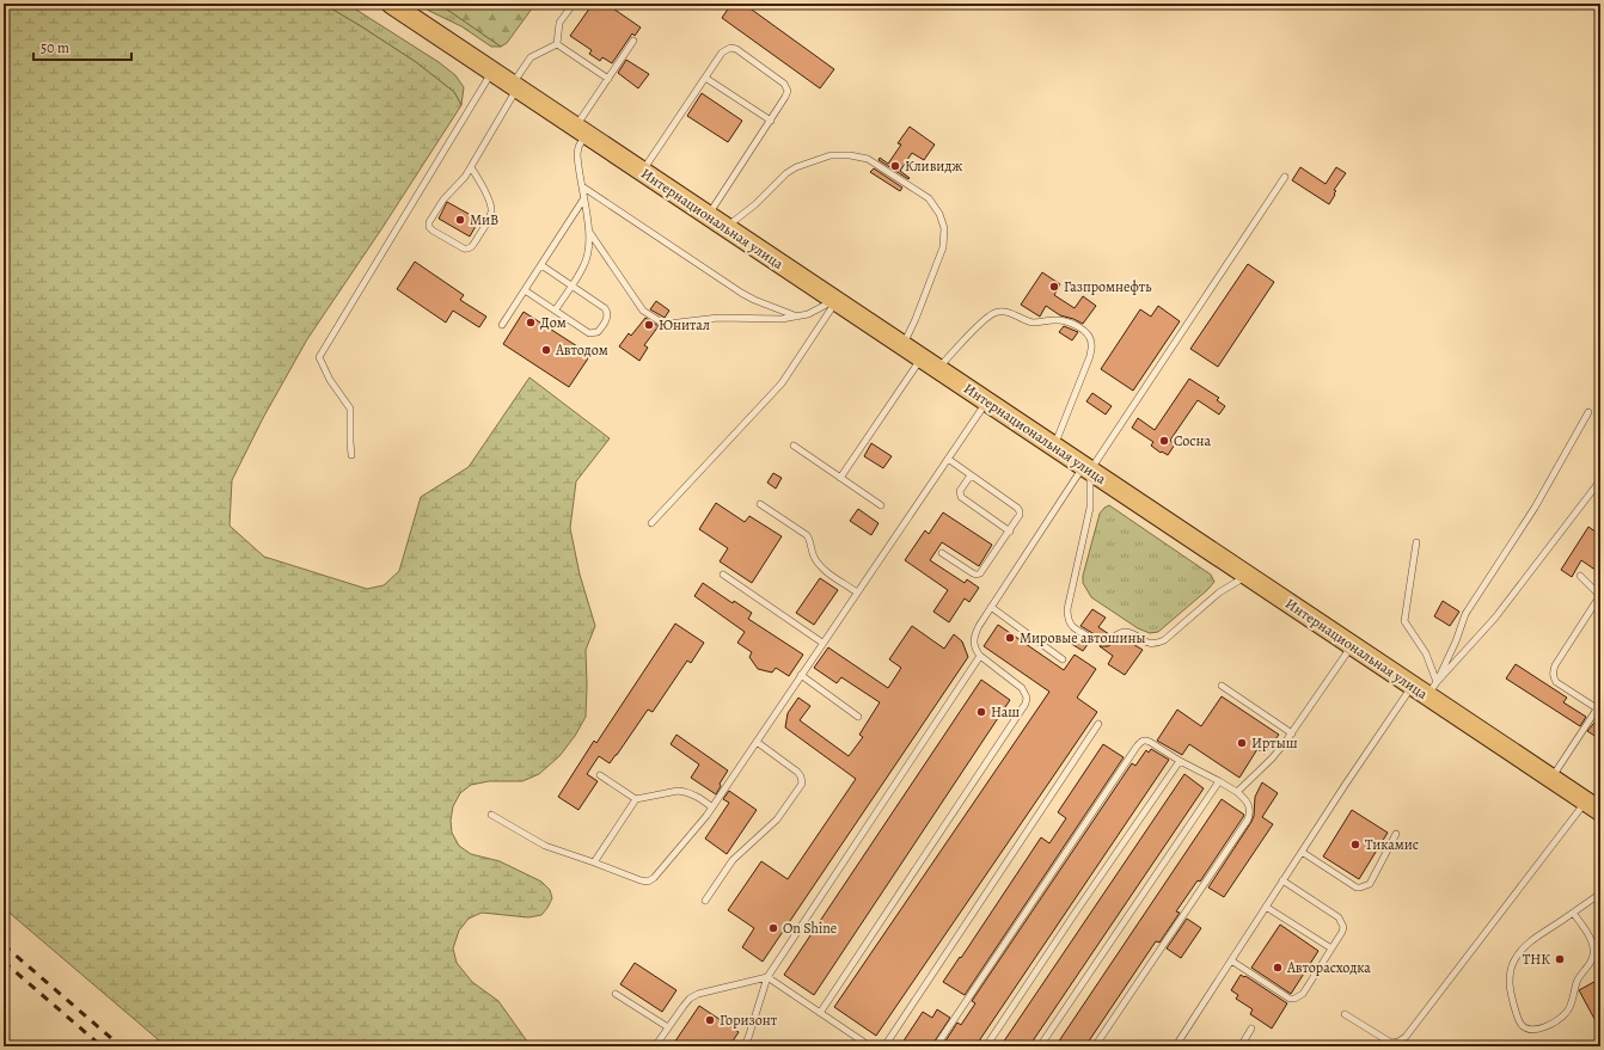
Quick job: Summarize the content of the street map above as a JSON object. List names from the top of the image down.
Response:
{
  "streets": {
    "main road": ["Интернациональная улица"]
  },
  "places": [
    "Кливидж",
    "МиВ",
    "Газпромнефть",
    "Дом",
    "Юнитал",
    "Автодом",
    "Сосна",
    "Мировые автошины",
    "Наш",
    "Иртыш",
    "Тикамис",
    "On Shine",
    "ТНК",
    "Авторасходка",
    "Горизонт"
  ],
  "scale_bar": "50 m"
}
